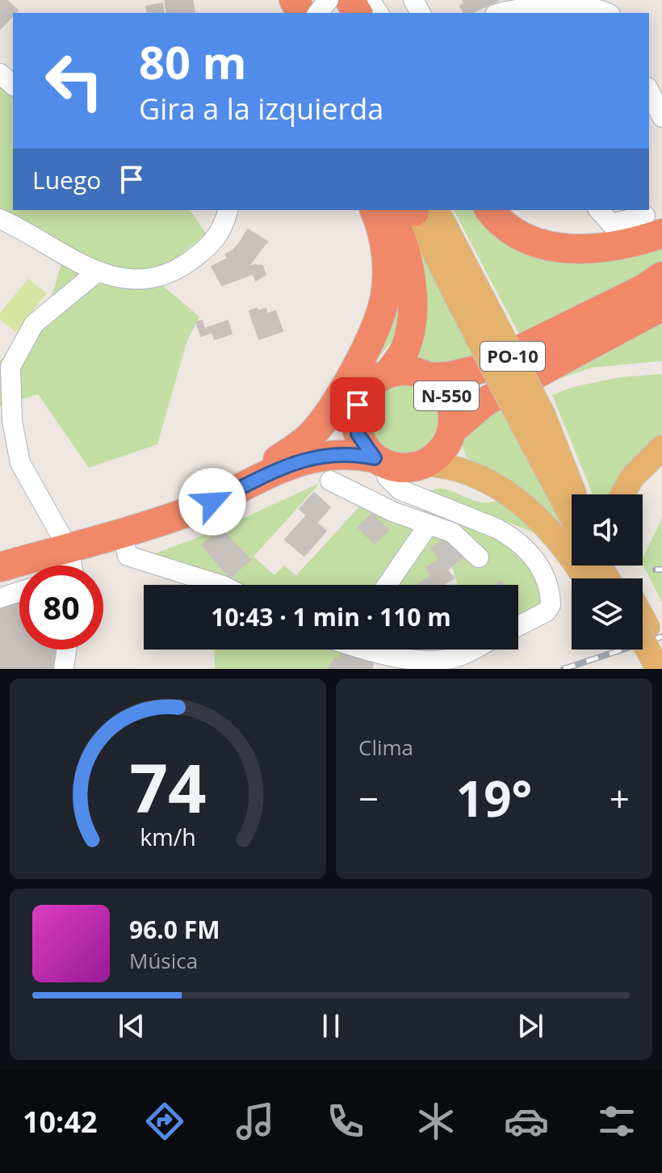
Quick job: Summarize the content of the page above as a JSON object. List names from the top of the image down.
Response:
{
  "streets": {
    "highway": ["N-550"],
    "main road": ["PO-10"]
  },
  "page": {
    "turn": ["80 m", "Gira a la izquierda"],
    "then": "Luego",
    "limit": "80",
    "trip": "10:43 · 1 min · 110 m",
    "tile": "Clima",
    "heat": ["−", "19°", "+"],
    "song": ["96.0 FM", "Música"],
    "tabs": "10:42",
    "gauge": ["74", "km/h"]
  }
}
